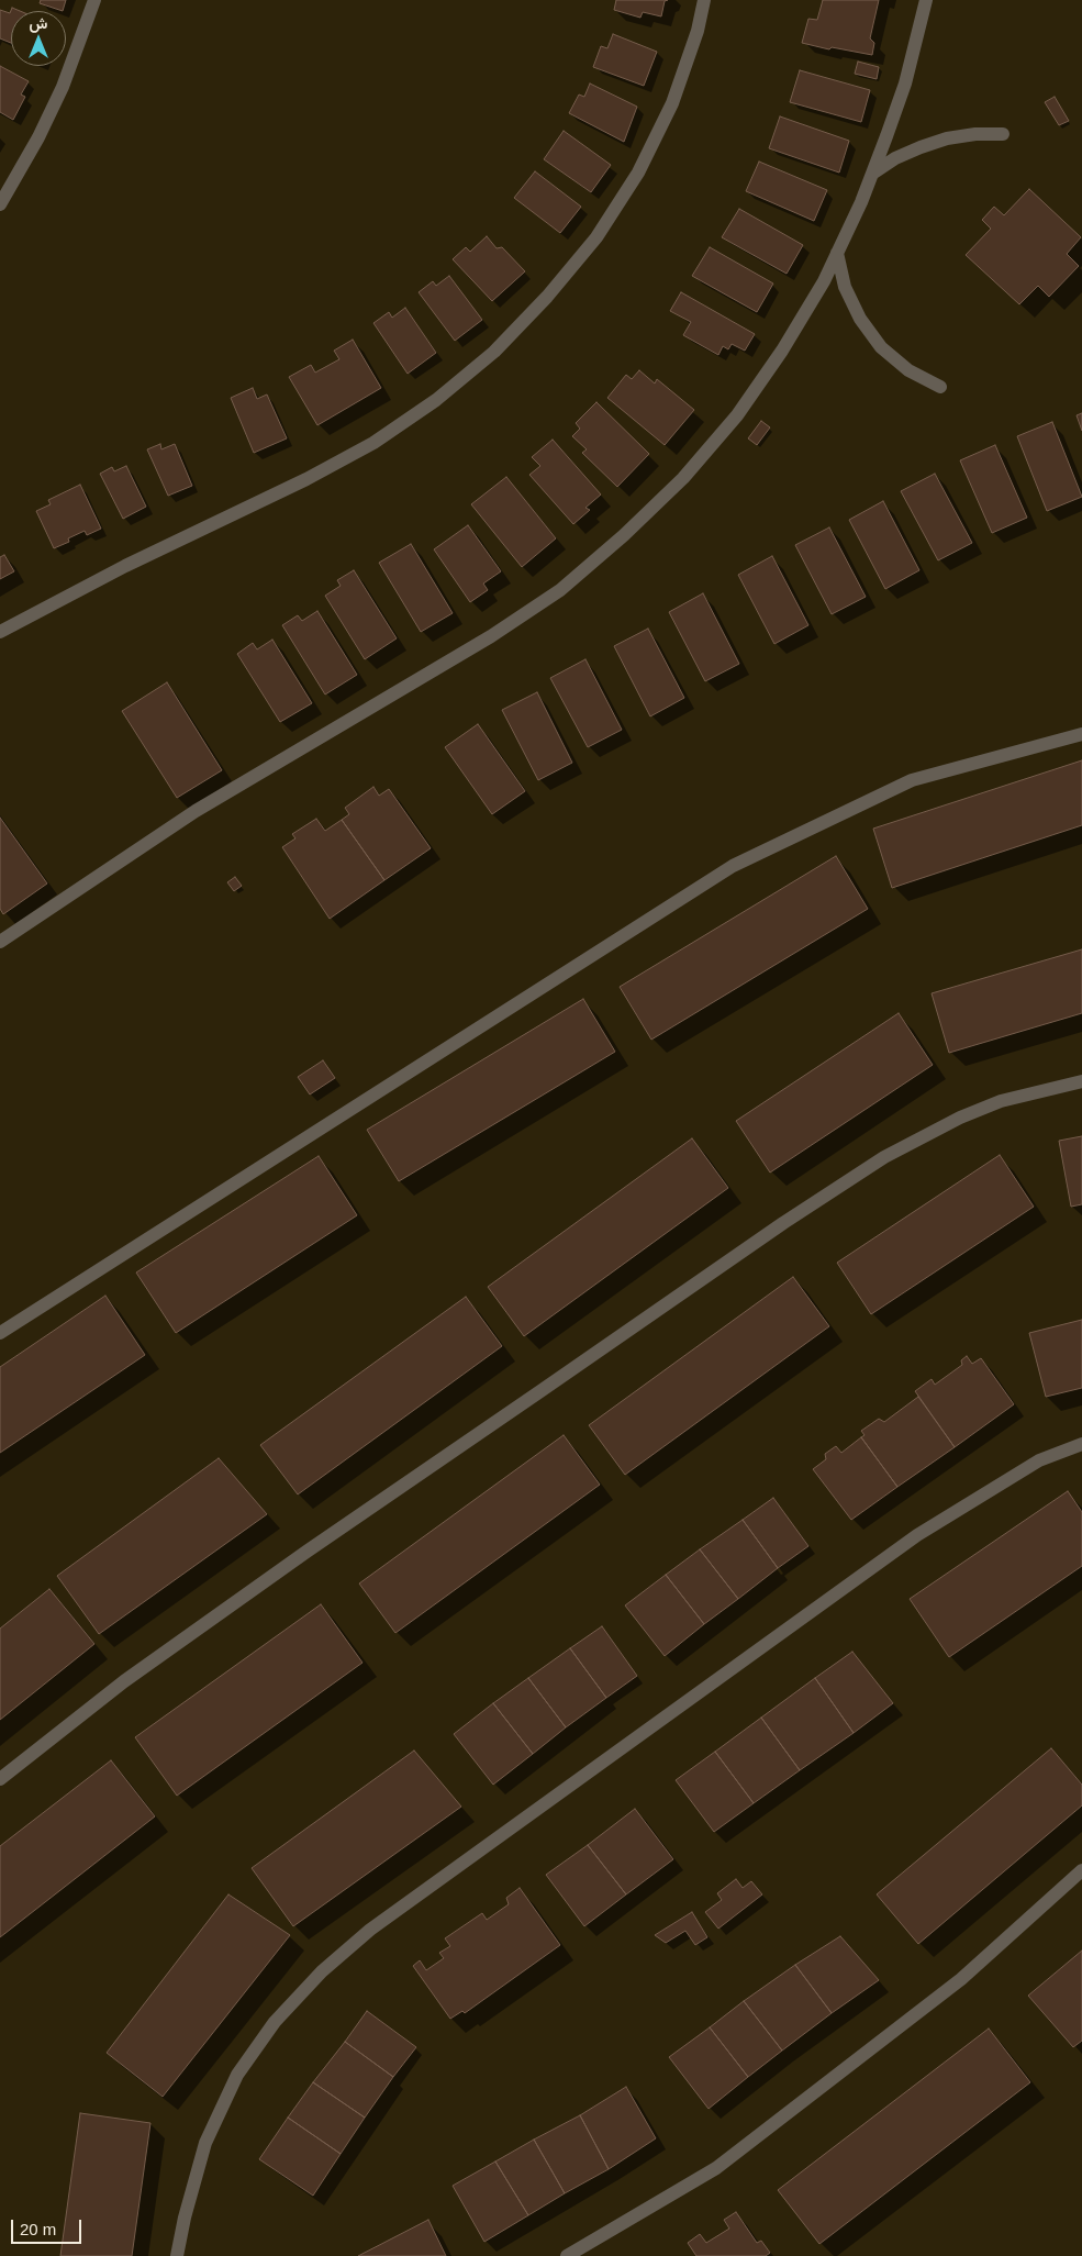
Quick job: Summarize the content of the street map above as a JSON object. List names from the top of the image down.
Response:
{
  "scale_bar": "20 m",
  "north": "top"
}
